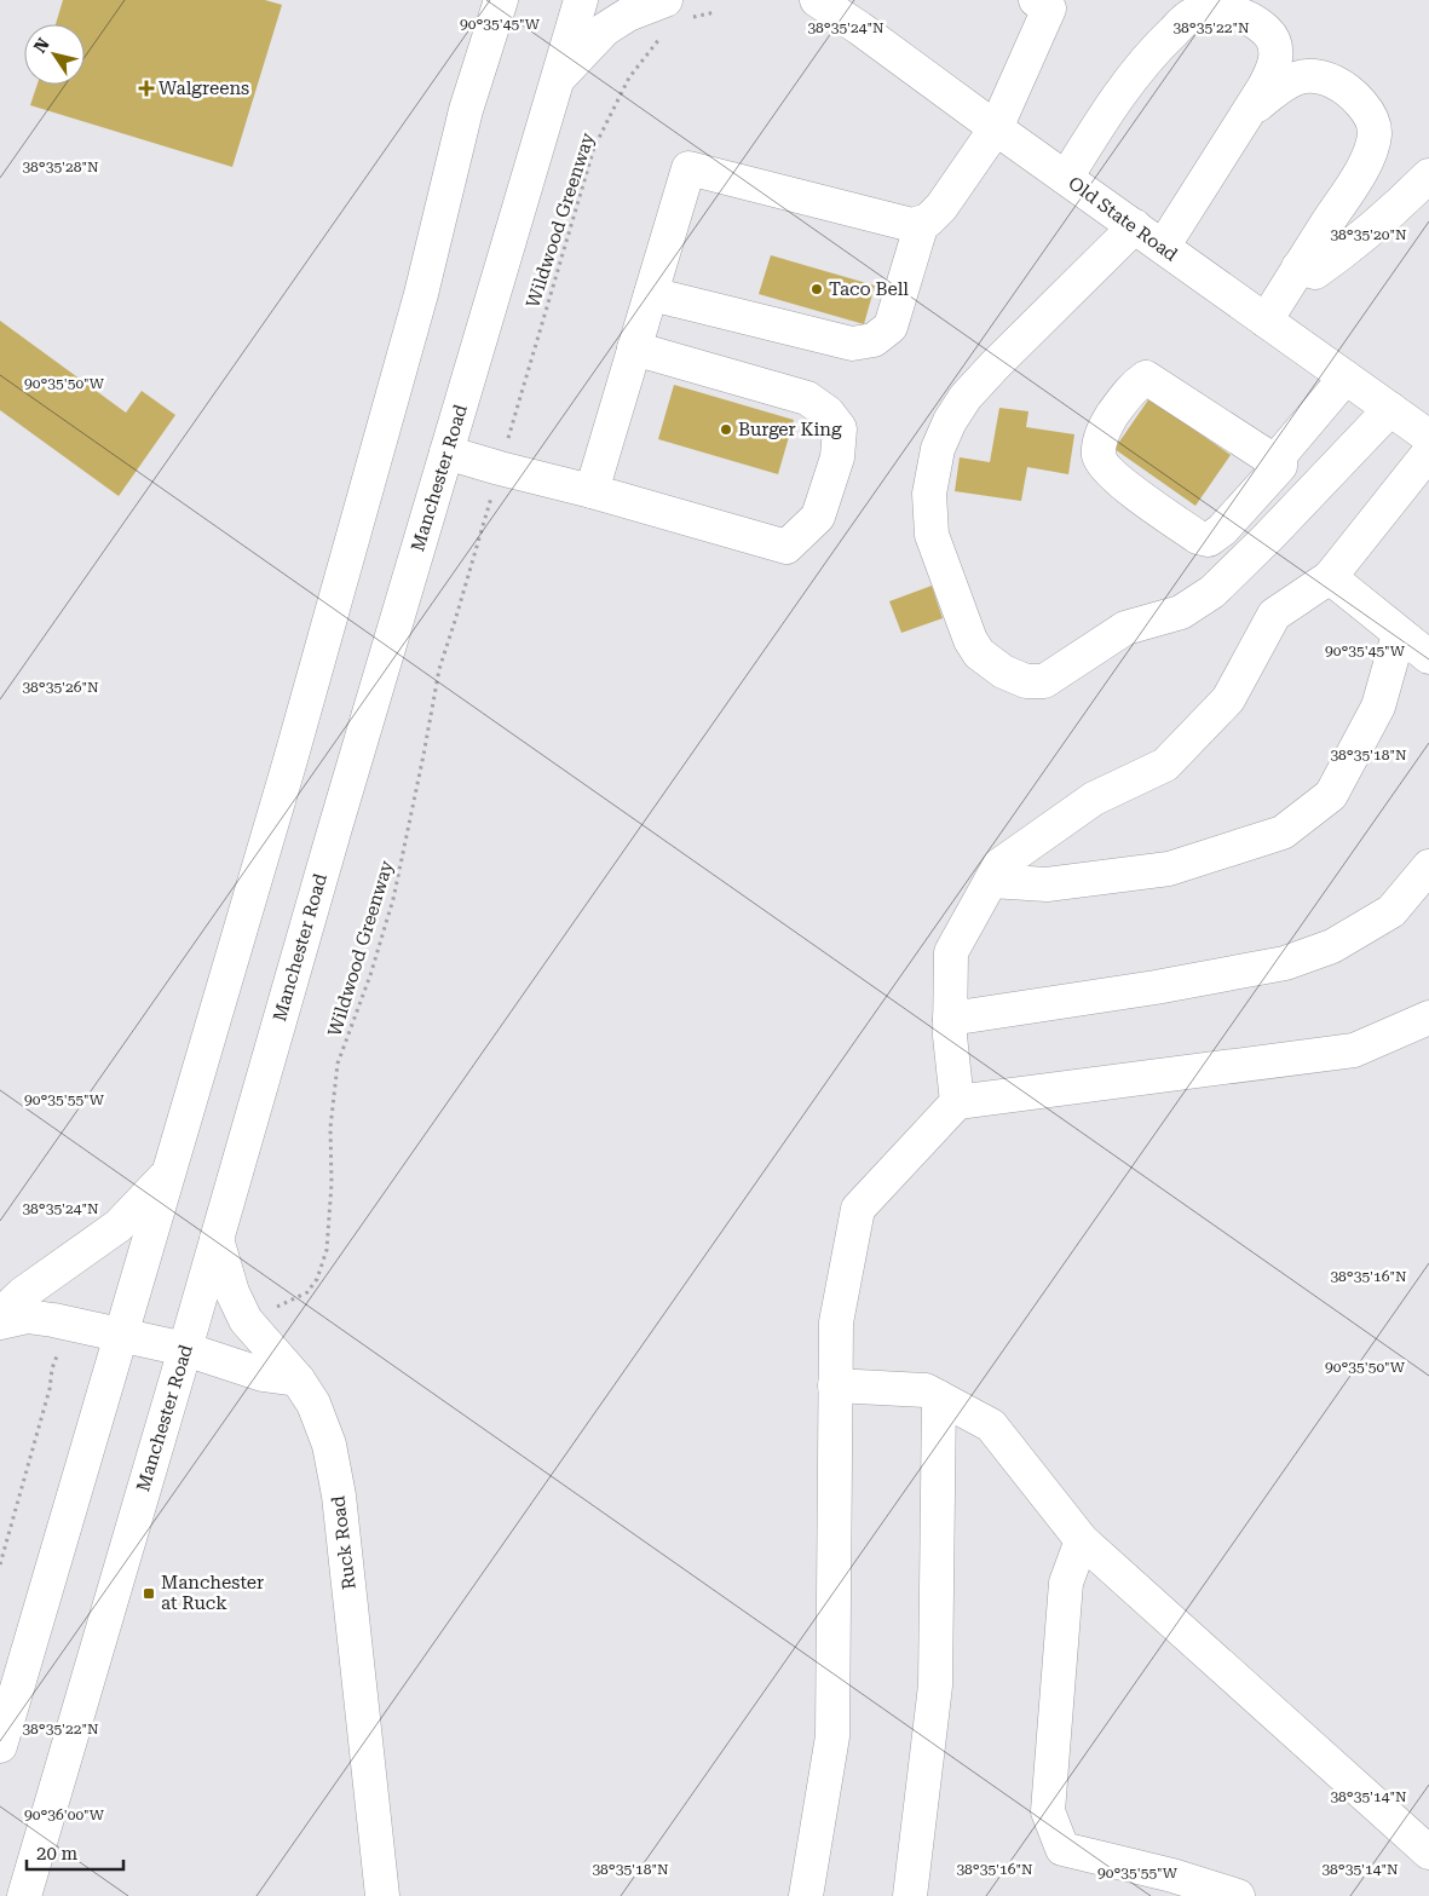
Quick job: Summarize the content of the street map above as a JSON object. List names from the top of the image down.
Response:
{
  "streets": {
    "main road": ["Old State Road", "Manchester Road", "Ruck Road"],
    "path": ["Wildwood Greenway"]
  },
  "crossings": [
    ["Manchester Road", "Ruck Road"]
  ],
  "places": {
    "health": ["Walgreens"],
    "other": ["Taco Bell", "Burger King"],
    "transit": ["Manchester at Ruck"]
  },
  "scale_bar": "20 m",
  "north": "top left",
  "coordinates": [
    "90°35'45\"W",
    "38°35'24\"N",
    "38°35'22\"N",
    "38°35'28\"N",
    "38°35'20\"N",
    "90°35'50\"W",
    "38°35'26\"N",
    "38°35'18\"N",
    "90°35'55\"W",
    "38°35'16\"N",
    "38°35'14\"N",
    "90°36'00\"W"
  ]
}
